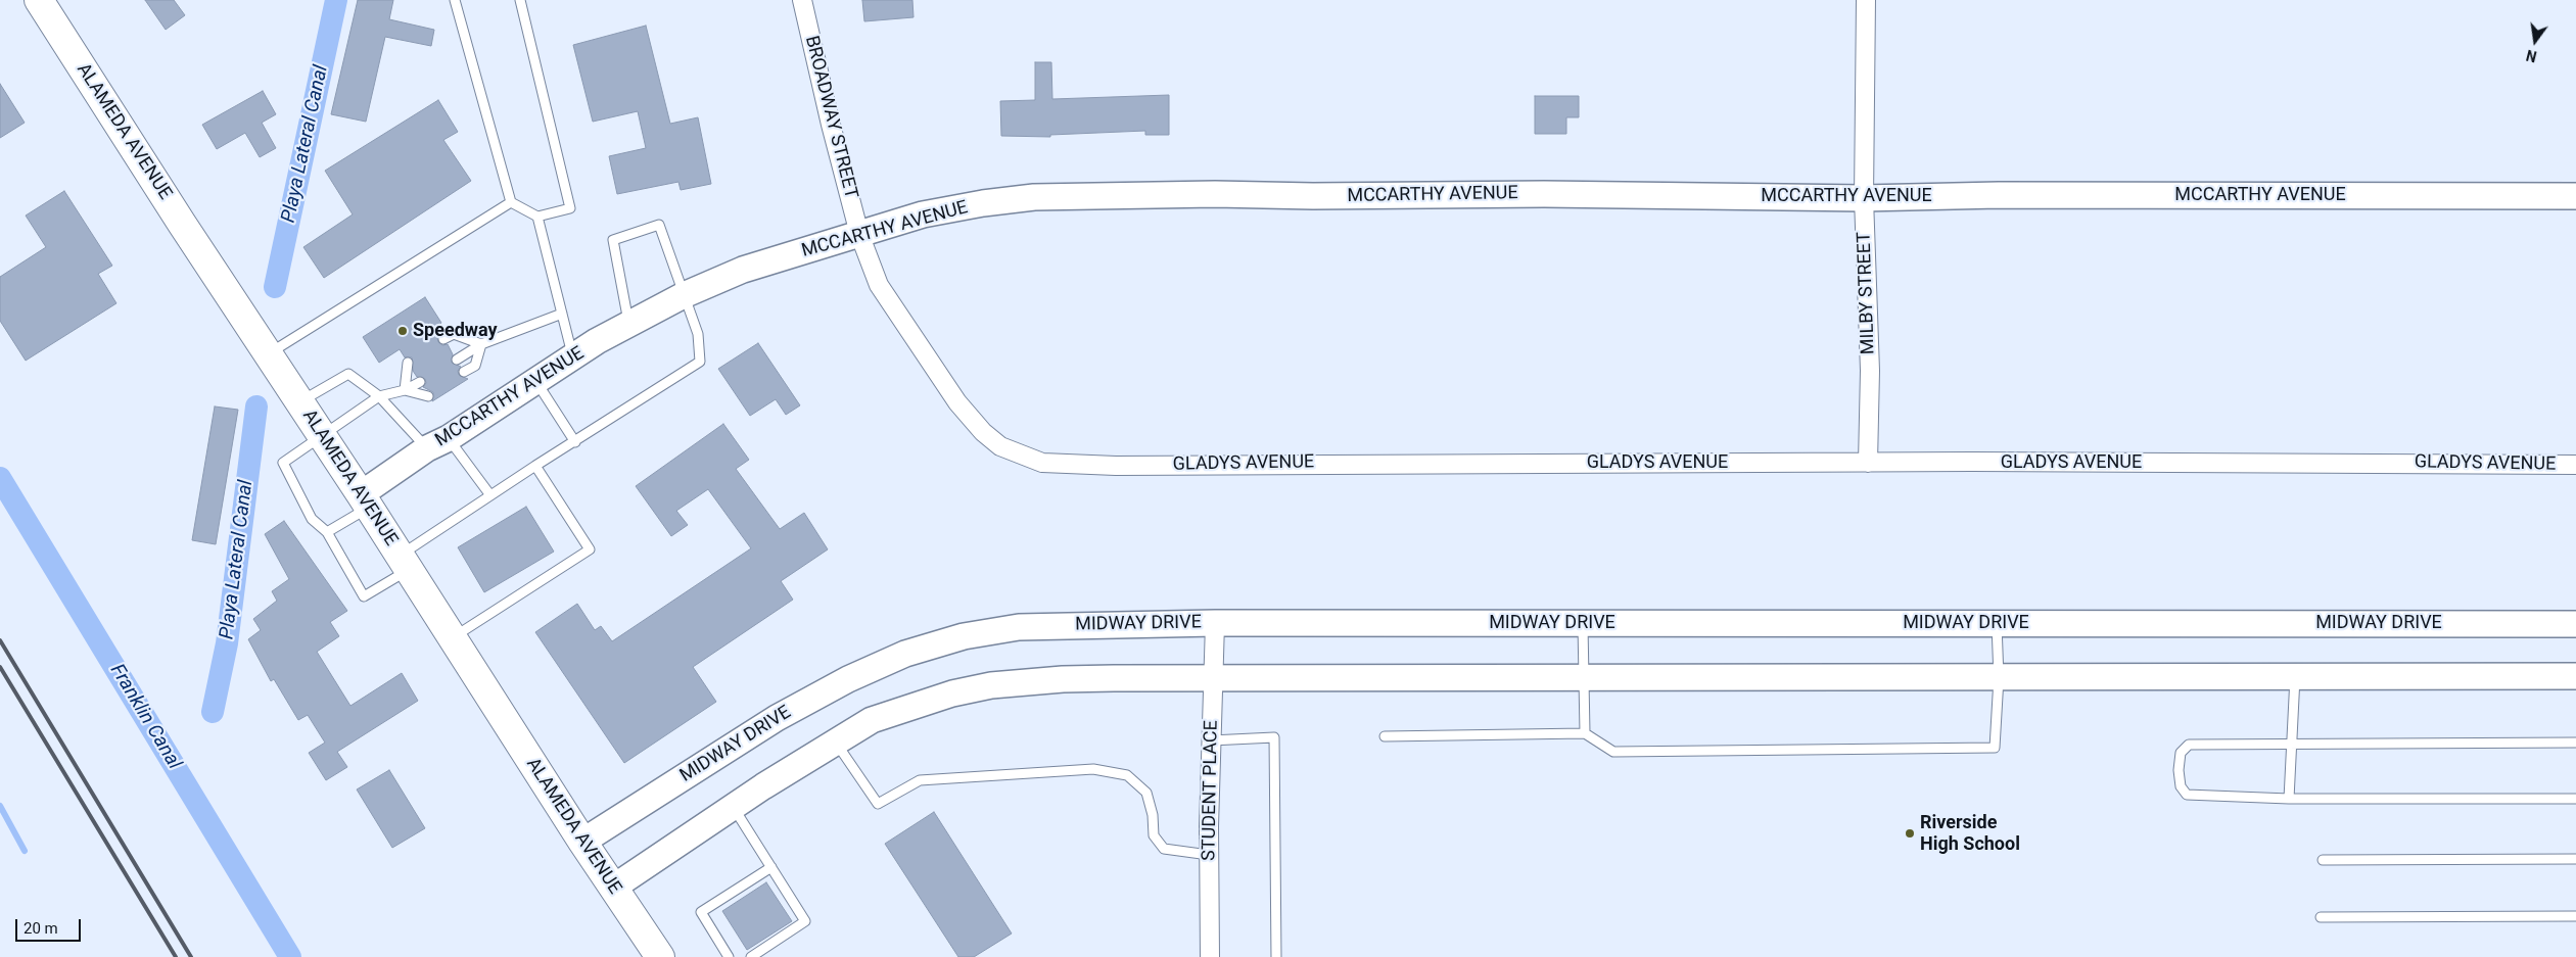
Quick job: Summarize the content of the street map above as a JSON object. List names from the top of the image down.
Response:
{
  "streets": {
    "main road": ["ALAMEDA AVENUE", "MCCARTHY AVENUE", "MIDWAY DRIVE"],
    "street": [
      "BROADWAY STREET",
      "MILBY STREET",
      "GLADYS AVENUE",
      "STUDENT PLACE"
    ]
  },
  "crossings": [
    ["BROADWAY STREET", "MCCARTHY AVENUE"],
    ["BROADWAY STREET", "GLADYS AVENUE"],
    ["ALAMEDA AVENUE", "MCCARTHY AVENUE"],
    ["ALAMEDA AVENUE", "MIDWAY DRIVE"],
    ["MCCARTHY AVENUE", "MILBY STREET"],
    ["MCCARTHY AVENUE", "GLADYS AVENUE"],
    ["MILBY STREET", "GLADYS AVENUE"],
    ["MIDWAY DRIVE", "STUDENT PLACE"]
  ],
  "water": ["Playa Lateral Canal", "Franklin Canal"],
  "places": ["Speedway", "Riverside High School"],
  "scale_bar": "20 m",
  "north": "bottom"
}
